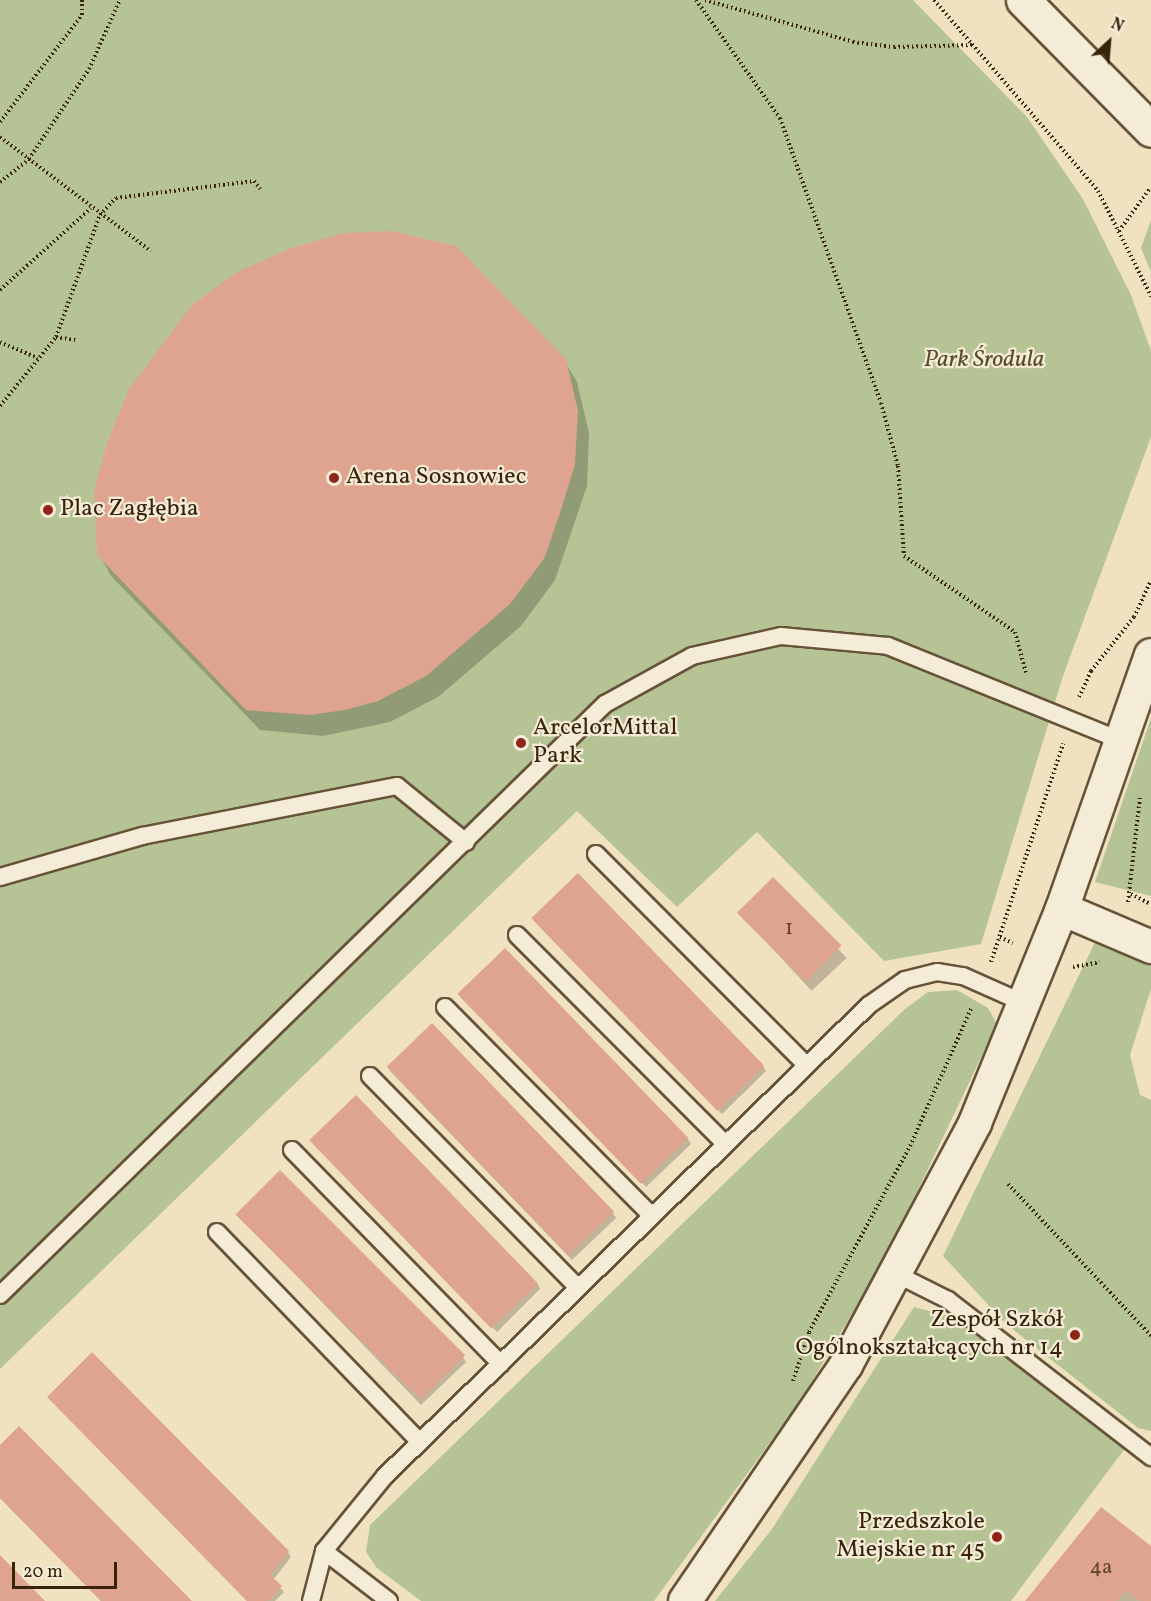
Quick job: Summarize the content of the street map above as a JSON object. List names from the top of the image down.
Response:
{
  "parks": ["Park Środula"],
  "places": [
    "Arena Sosnowiec",
    "Plac Zagłębia",
    "ArcelorMittal Park",
    "Zespół Szkół Ogólnokształcących nr 14",
    "Przedszkole Miejskie nr 45"
  ],
  "house_numbers": ["1", "4a"],
  "scale_bar": "20 m",
  "north": "top right"
}
